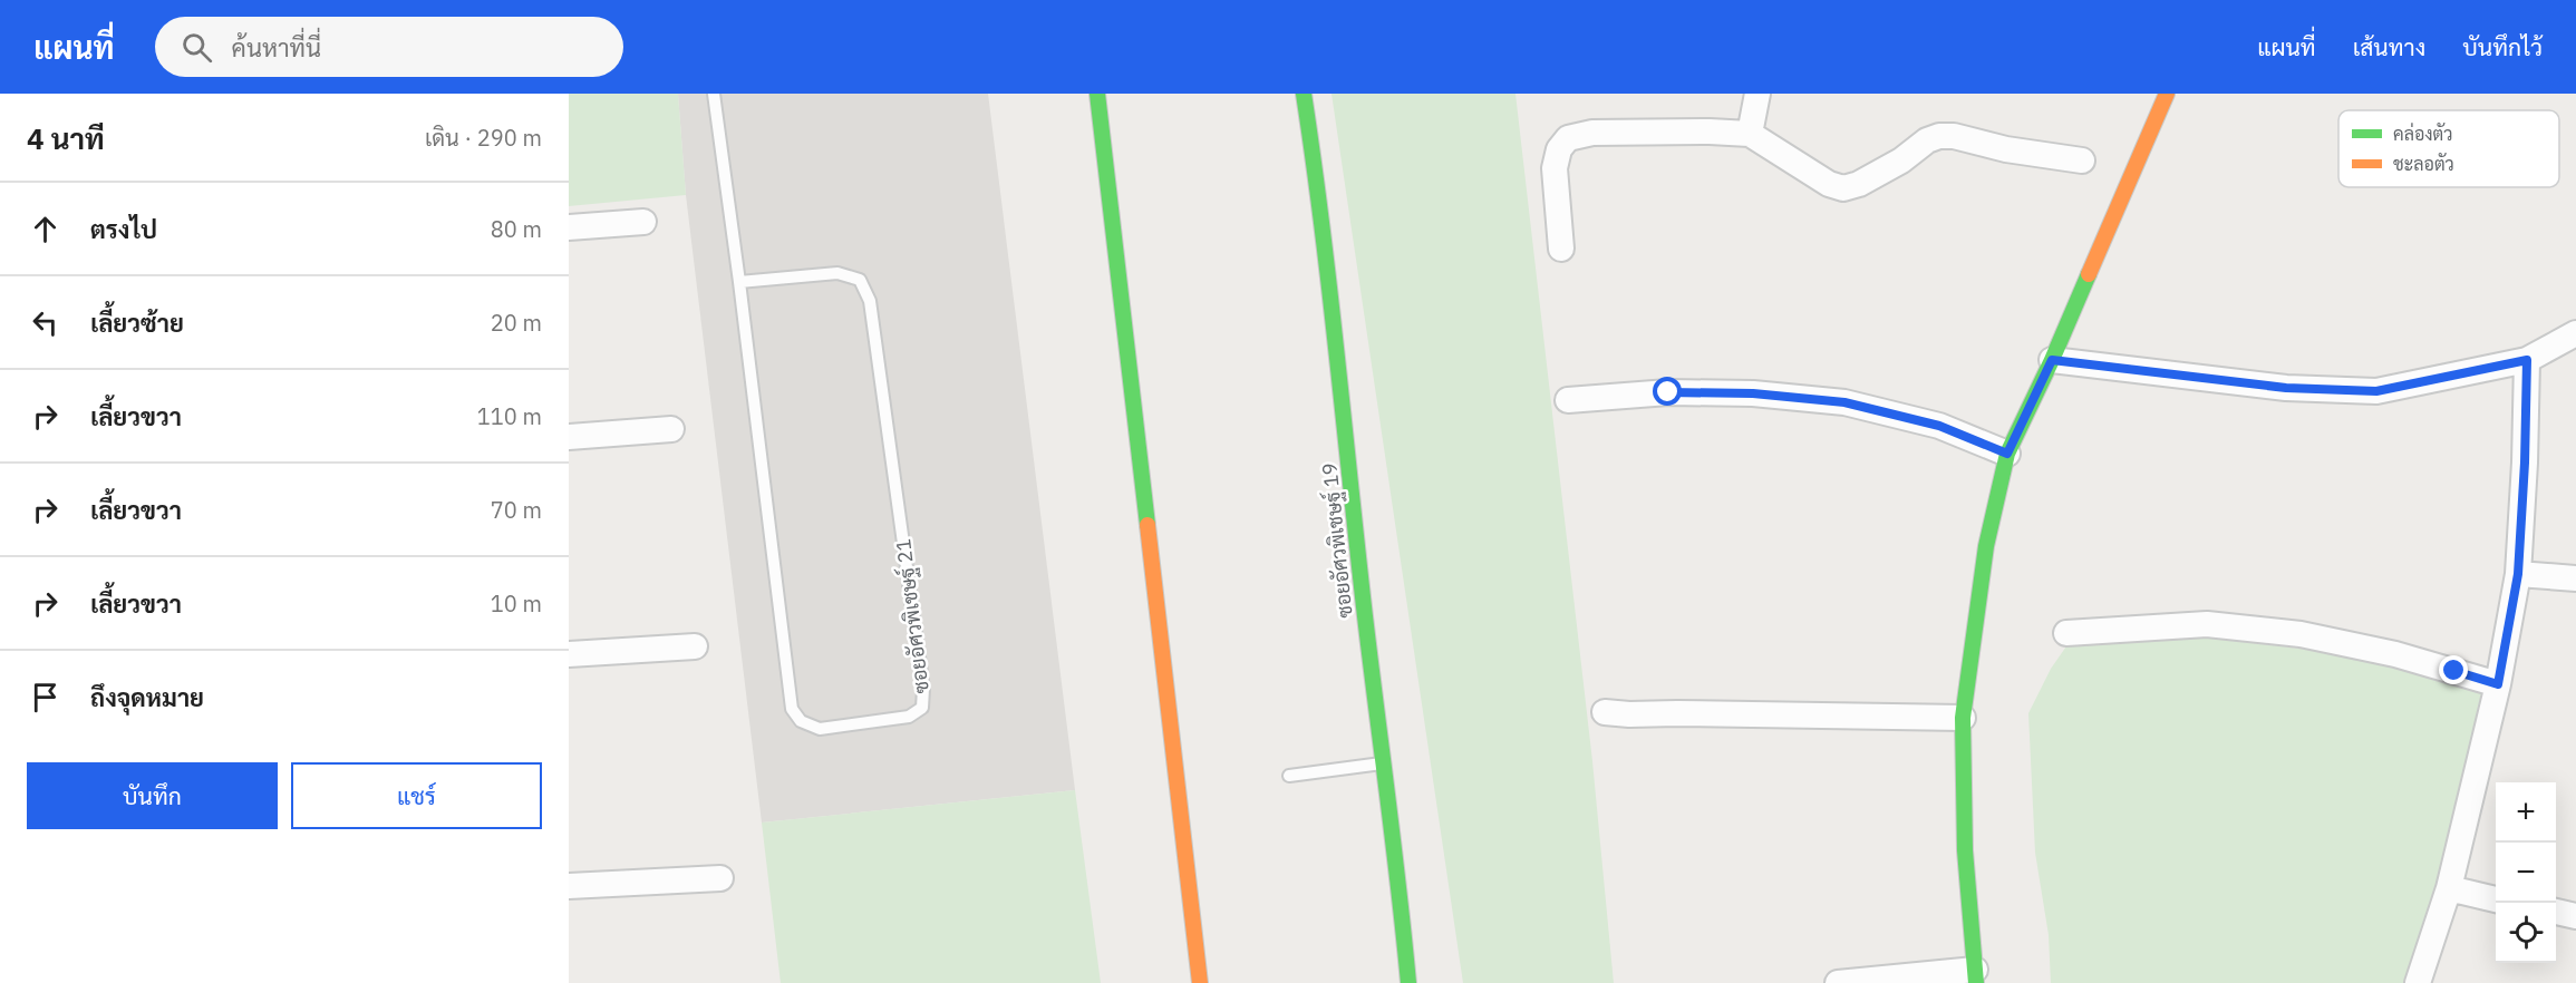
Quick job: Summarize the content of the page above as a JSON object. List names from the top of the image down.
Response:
{
  "streets": {
    "street": ["ซอยอัศวพิเชษฐ์ 19"],
    "lane": ["ซอยอัศวพิเชษฐ์ 21"]
  },
  "legend": ["คล่องตัว", "ชะลอตัว"],
  "page": {
    "header": "แผนที่",
    "search": "ค้นหาที่นี่",
    "nav": ["แผนที่", "เส้นทาง", "บันทึกไว้"],
    "heading": ["4 นาที", "เดิน · 290 m"],
    "list": [
      ["ตรงไป", "80 m"],
      ["เลี้ยวซ้าย", "20 m"],
      ["เลี้ยวขวา", "110 m"],
      ["เลี้ยวขวา", "70 m"],
      ["เลี้ยวขวา", "10 m"],
      "ถึงจุดหมาย"
    ],
    "buttons": ["บันทึก", "แชร์"],
    "map_buttons": ["+", "−"]
  }
}
